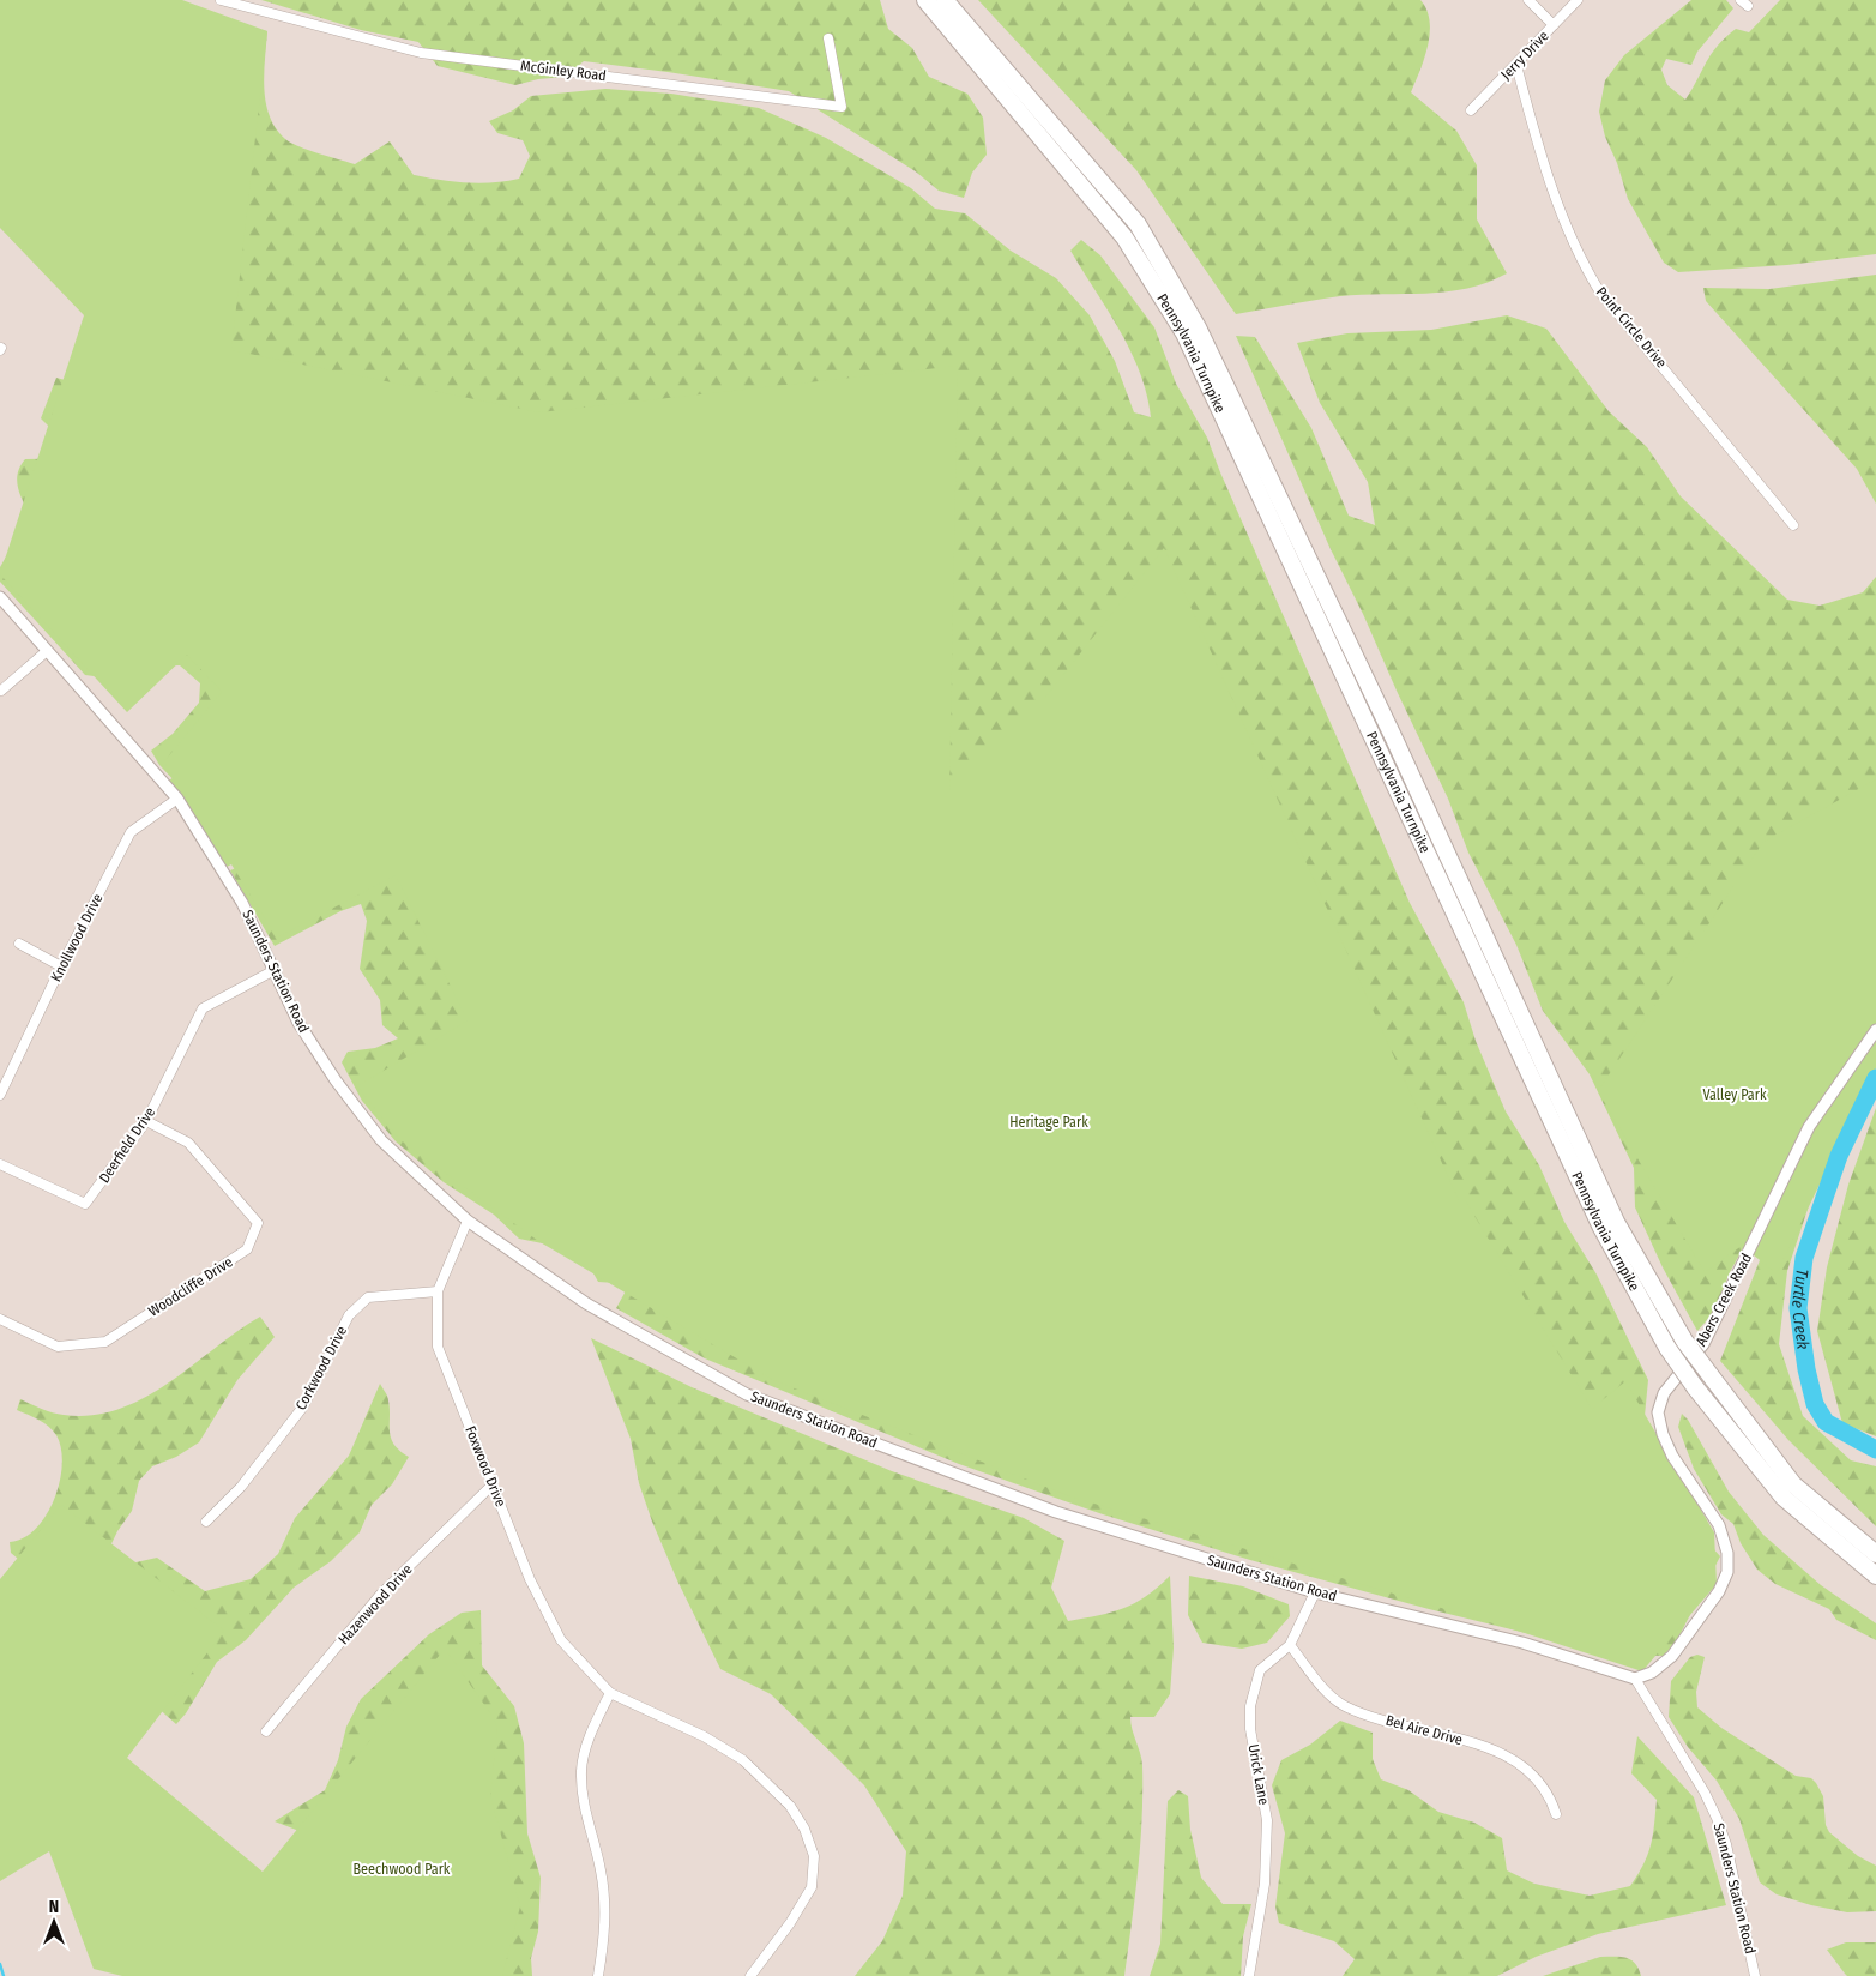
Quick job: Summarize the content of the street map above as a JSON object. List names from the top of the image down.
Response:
{
  "streets": {
    "highway": ["Pennsylvania Turnpike"],
    "street": [
      "Jerry Drive",
      "McGinley Road",
      "Point Circle Drive",
      "Knollwood Drive",
      "Saunders Station Road",
      "Deerfield Drive",
      "Woodcliffe Drive",
      "Abers Creek Road",
      "Corkwood Drive",
      "Foxwood Drive",
      "Hazenwood Drive",
      "Bel Aire Drive",
      "Urick Lane"
    ]
  },
  "crossings": [
    ["Jerry Drive", "Point Circle Drive"],
    ["Knollwood Drive", "Saunders Station Road"],
    ["Saunders Station Road", "Deerfield Drive"],
    ["Saunders Station Road", "Abers Creek Road"],
    ["Saunders Station Road", "Foxwood Drive"],
    ["Saunders Station Road", "Urick Lane"],
    ["Deerfield Drive", "Woodcliffe Drive"],
    ["Corkwood Drive", "Foxwood Drive"],
    ["Foxwood Drive", "Hazenwood Drive"],
    ["Bel Aire Drive", "Urick Lane"]
  ],
  "water": ["Turtle Creek"],
  "parks": ["Valley Park", "Heritage Park", "Beechwood Park"],
  "north": "top"
}
